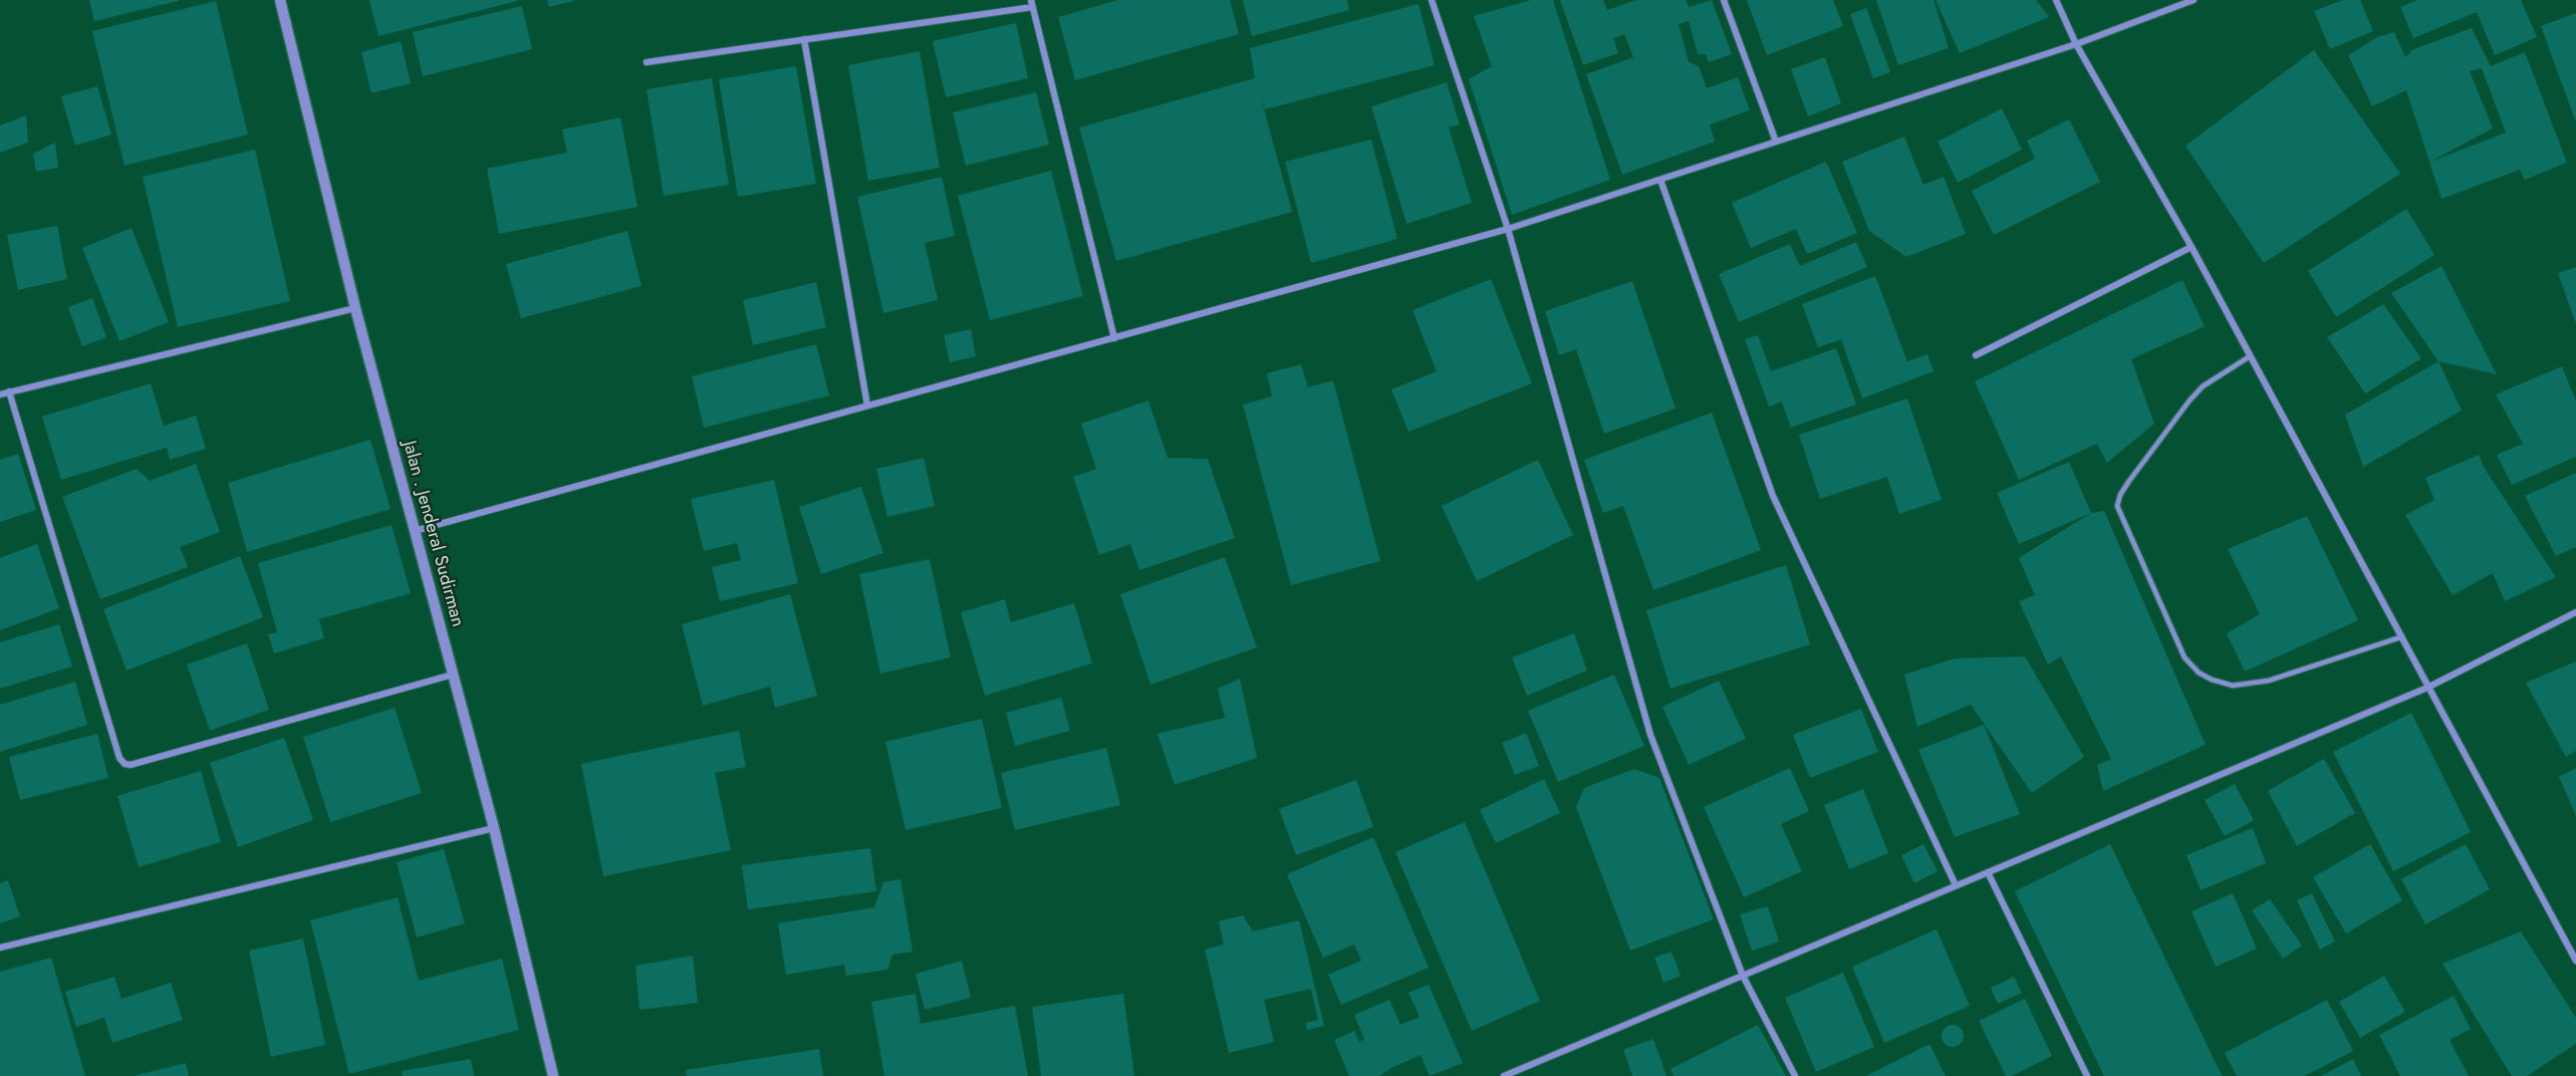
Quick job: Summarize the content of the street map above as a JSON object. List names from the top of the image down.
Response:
{
  "streets": {
    "street": ["Jalan . Jenderal Sudirman"]
  }
}
